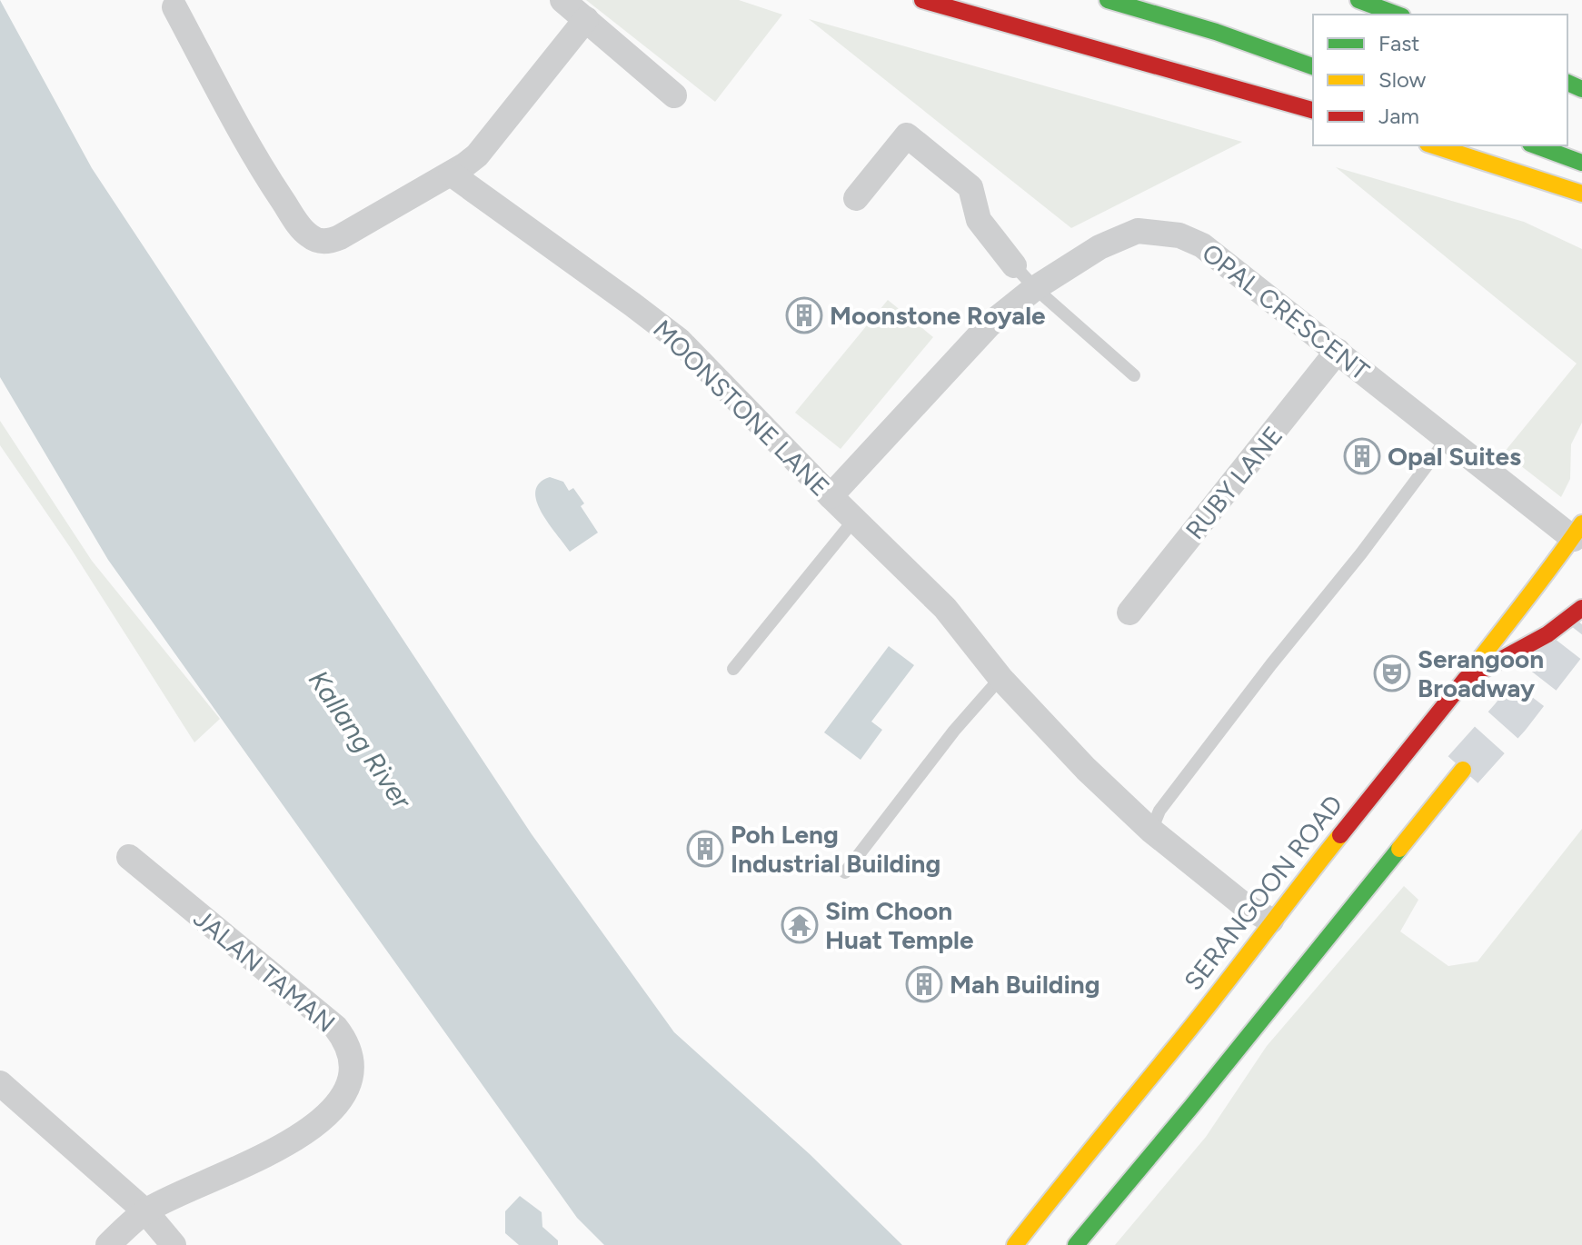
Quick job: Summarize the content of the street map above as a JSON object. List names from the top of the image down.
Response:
{
  "streets": {
    "main road": ["SERANGOON ROAD"],
    "street": [
      "OPAL CRESCENT",
      "MOONSTONE LANE",
      "RUBY LANE",
      "JALAN TAMAN"
    ]
  },
  "crossings": [
    ["OPAL CRESCENT", "MOONSTONE LANE"],
    ["OPAL CRESCENT", "RUBY LANE"],
    ["MOONSTONE LANE", "SERANGOON ROAD"]
  ],
  "water": ["Kallang River"],
  "places": {
    "building": [
      "Moonstone Royale",
      "Opal Suites",
      "Poh Leng Industrial Building",
      "Mah Building"
    ],
    "theatre": ["Serangoon Broadway"],
    "temple": ["Sim Choon Huat Temple"]
  },
  "legend": ["Fast", "Slow", "Jam"]
}
